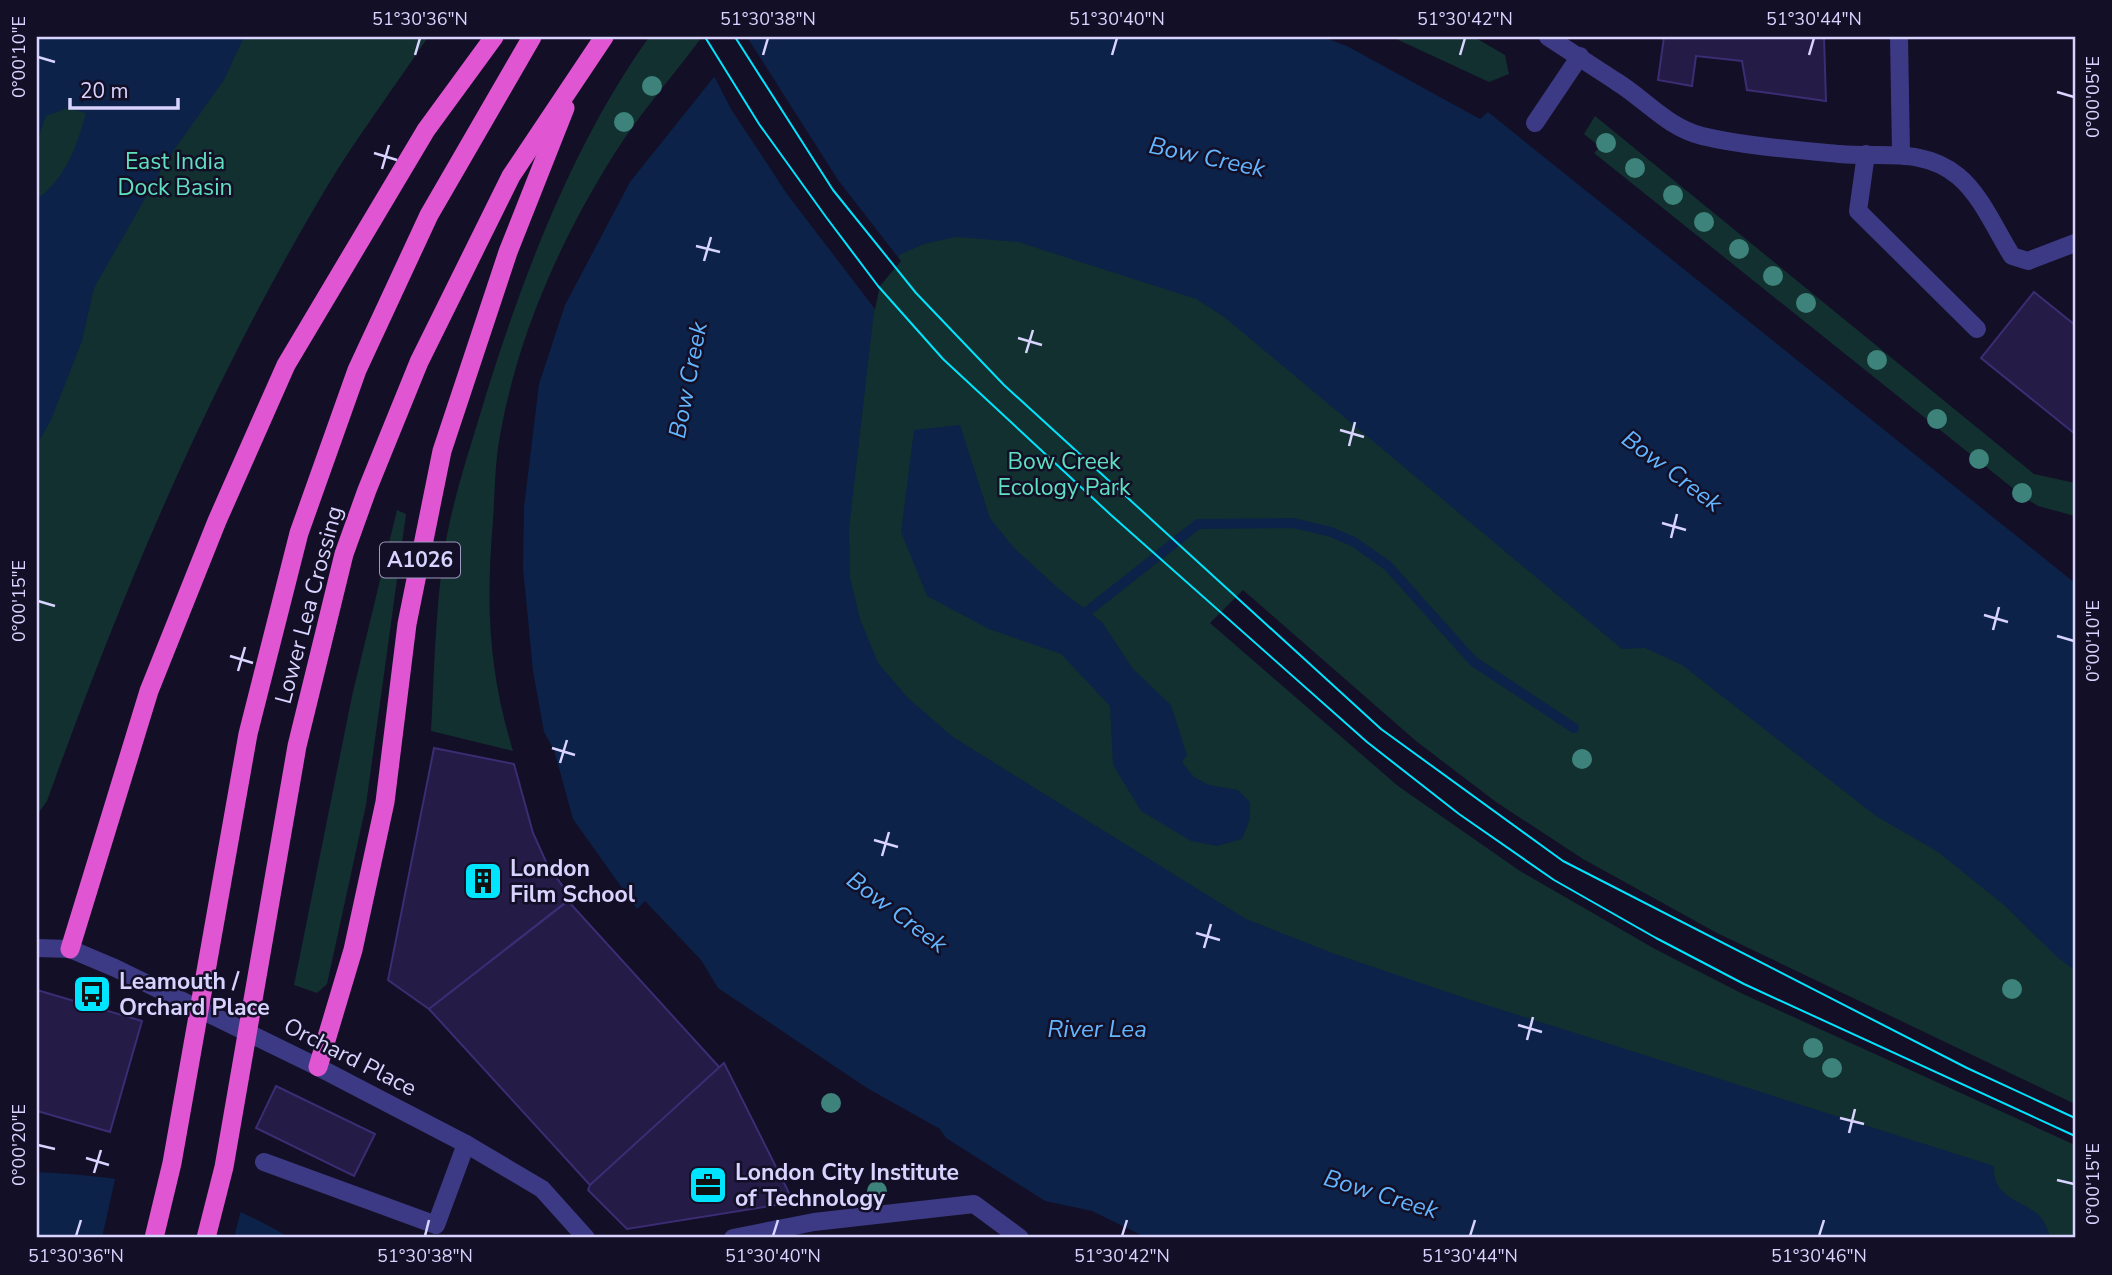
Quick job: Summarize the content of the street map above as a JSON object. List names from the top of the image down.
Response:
{
  "streets": {
    "highway": ["A1026", "Lower Lea Crossing"],
    "street": ["Orchard Place"]
  },
  "crossings": [
    ["A1026", "Lower Lea Crossing"],
    ["A1026", "Orchard Place"]
  ],
  "water": ["Bow Creek", "River Lea"],
  "parks": ["East India Dock Basin", "Bow Creek Ecology Park"],
  "places": {
    "building": ["London Film School"],
    "bus stop": ["Leamouth / Orchard Place"],
    "office": ["London City Institute of Technology"]
  },
  "scale_bar": "20 m",
  "coordinates": [
    "51°30'36\"N",
    "51°30'38\"N",
    "51°30'40\"N",
    "51°30'42\"N",
    "51°30'44\"N",
    "0°00'10\"E",
    "0°00'05\"E",
    "0°00'15\"E",
    "0°00'20\"E",
    "51°30'46\"N"
  ]
}
